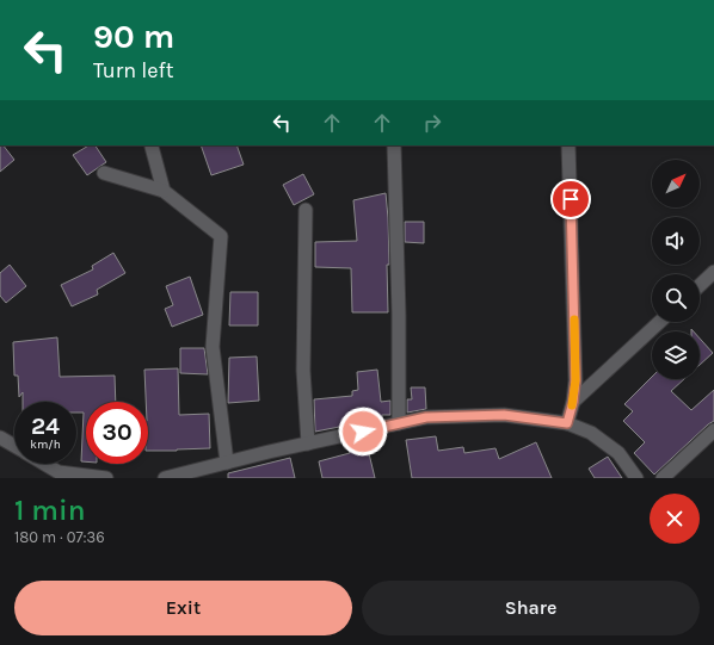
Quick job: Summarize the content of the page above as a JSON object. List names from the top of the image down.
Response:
{
  "north": "top right",
  "page": {
    "turn": ["90 m", "Turn left"],
    "speed": "24 km/h",
    "limit": "30",
    "heading": ["1 min", "180 m · 07:36"],
    "buttons": ["Exit", "Share"]
  }
}
